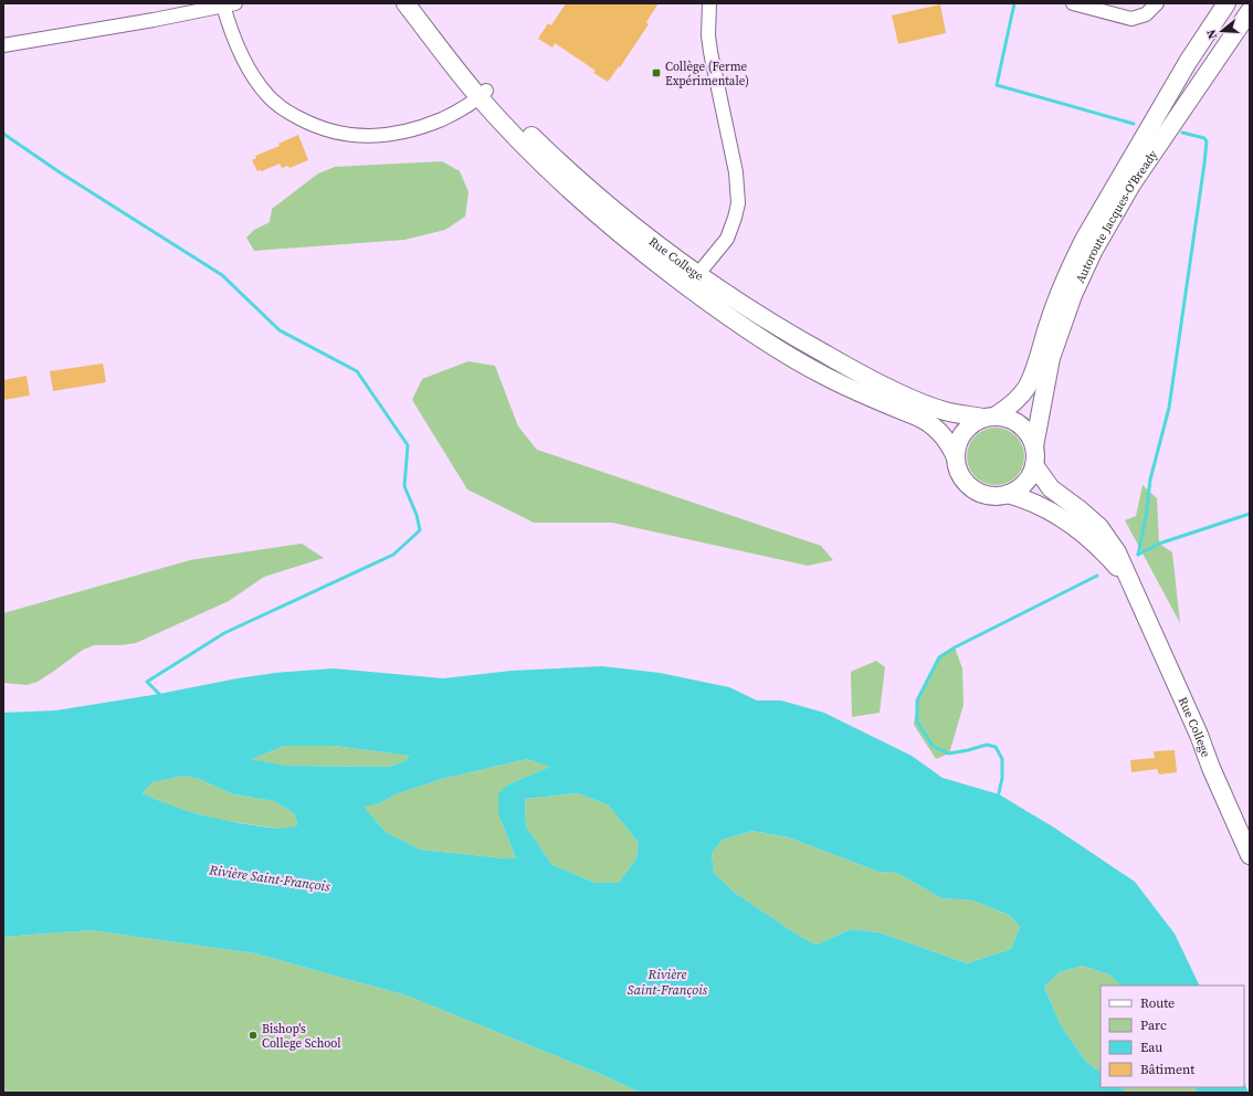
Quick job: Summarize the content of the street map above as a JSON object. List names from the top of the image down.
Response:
{
  "streets": {
    "main road": ["Autoroute Jacques-O'Bready", "Rue College"]
  },
  "crossings": [
    ["Autoroute Jacques-O'Bready", "Rue College"]
  ],
  "water": ["Rivière Saint-François"],
  "places": {
    "transit": ["Collège (Ferme Expérimentale)"],
    "other": ["Bishop's College School"]
  },
  "legend": [
    "Route",
    "Parc",
    "Eau",
    "Bâtiment"
  ],
  "north": "left"
}
